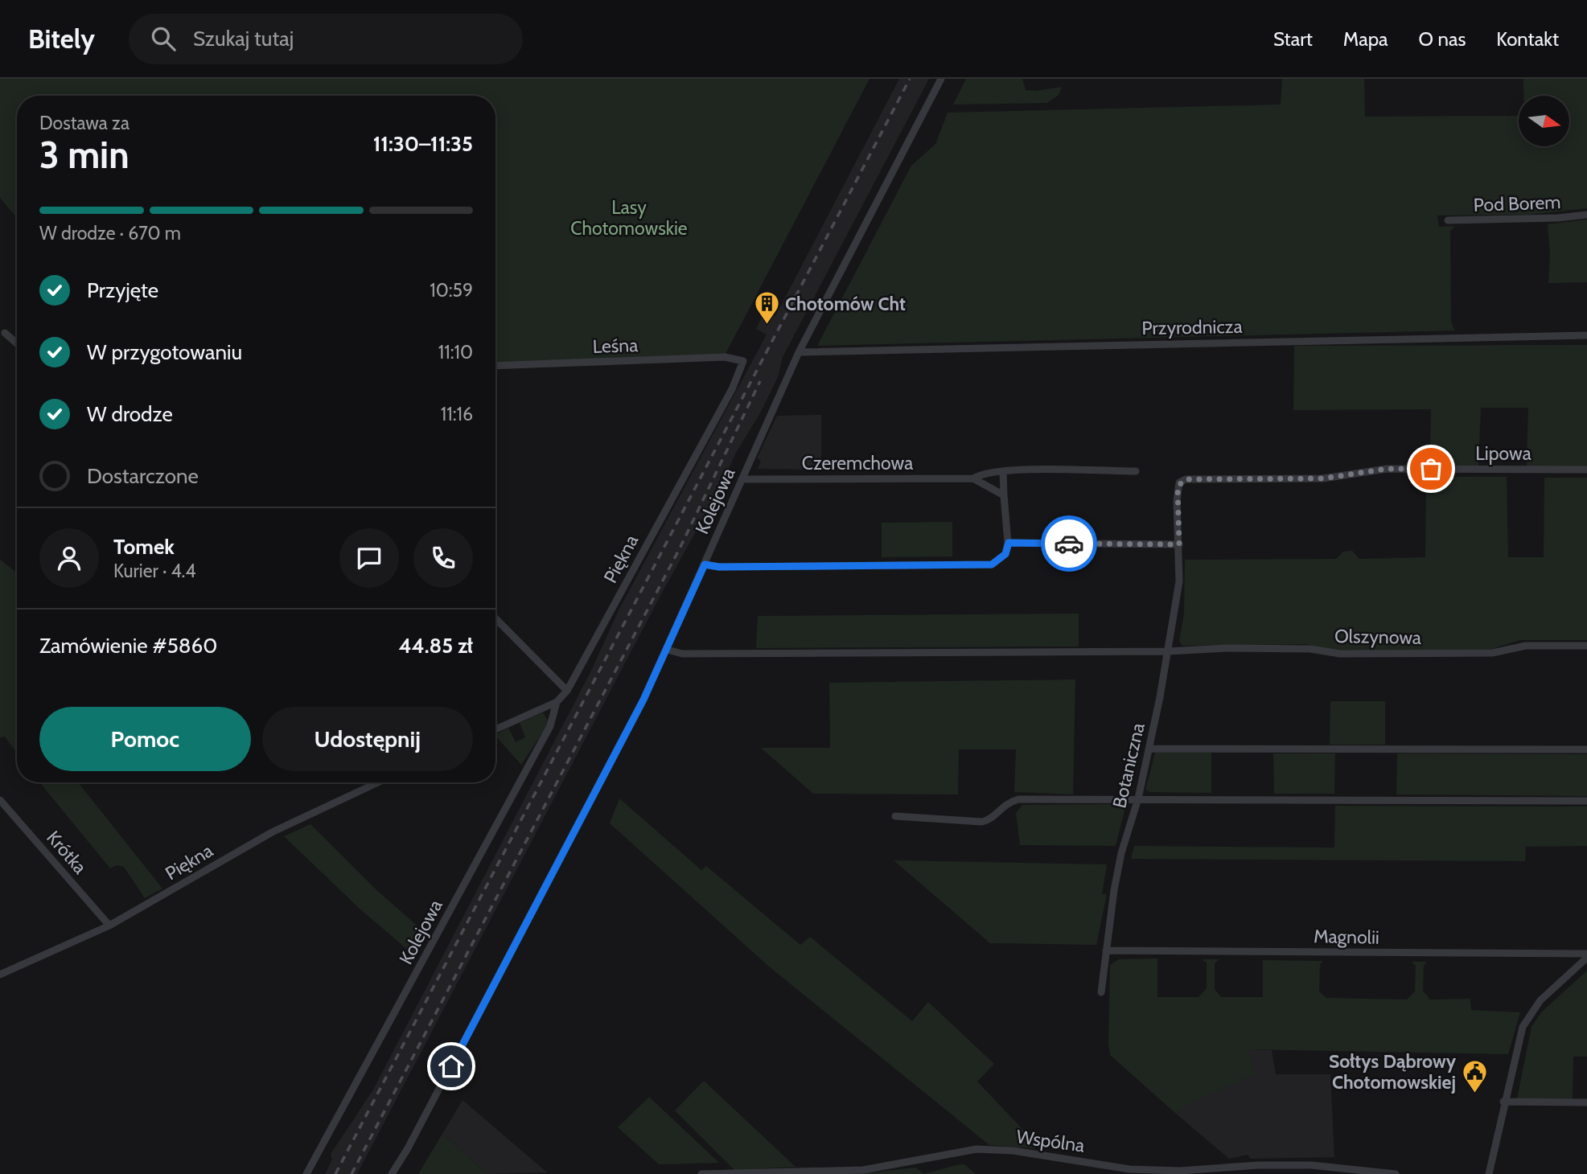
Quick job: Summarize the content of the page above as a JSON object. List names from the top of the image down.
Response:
{
  "streets": {
    "street": [
      "Pod Borem",
      "Przyrodnicza",
      "Leśna",
      "Lipowa",
      "Czeremchowa",
      "Kolejowa",
      "Piękna",
      "Olszynowa",
      "Botaniczna",
      "Krótka",
      "Magnolii",
      "Wspólna"
    ]
  },
  "crossings": [
    ["Przyrodnicza", "Kolejowa"],
    ["Leśna", "Piękna"],
    ["Lipowa", "Botaniczna"],
    ["Czeremchowa", "Kolejowa"],
    ["Kolejowa", "Piękna"],
    ["Kolejowa", "Olszynowa"],
    ["Piękna", "Krótka"],
    ["Olszynowa", "Botaniczna"],
    ["Botaniczna", "Magnolii"]
  ],
  "parks": ["Lasy Chotomowskie"],
  "places": {
    "building": ["Chotomów Cht"],
    "public building": ["Sołtys Dąbrowy Chotomowskiej"]
  },
  "north": "right",
  "page": {
    "header": "Bitely",
    "search": "Szukaj tutaj",
    "nav": [
      "Start",
      "Mapa",
      "O nas",
      "Kontakt"
    ],
    "heading": ["3 min", "Dostawa za", "11:30–11:35"],
    "panel": [
      "Tomek",
      "Kurier · 4.4",
      "Zamówienie #5860",
      "44.85 zł"
    ],
    "bar": "W drodze · 670 m",
    "list": [
      ["Przyjęte", "10:59"],
      ["W przygotowaniu", "11:10"],
      ["W drodze", "11:16"],
      "Dostarczone"
    ],
    "buttons": ["Pomoc", "Udostępnij"]
  }
}
